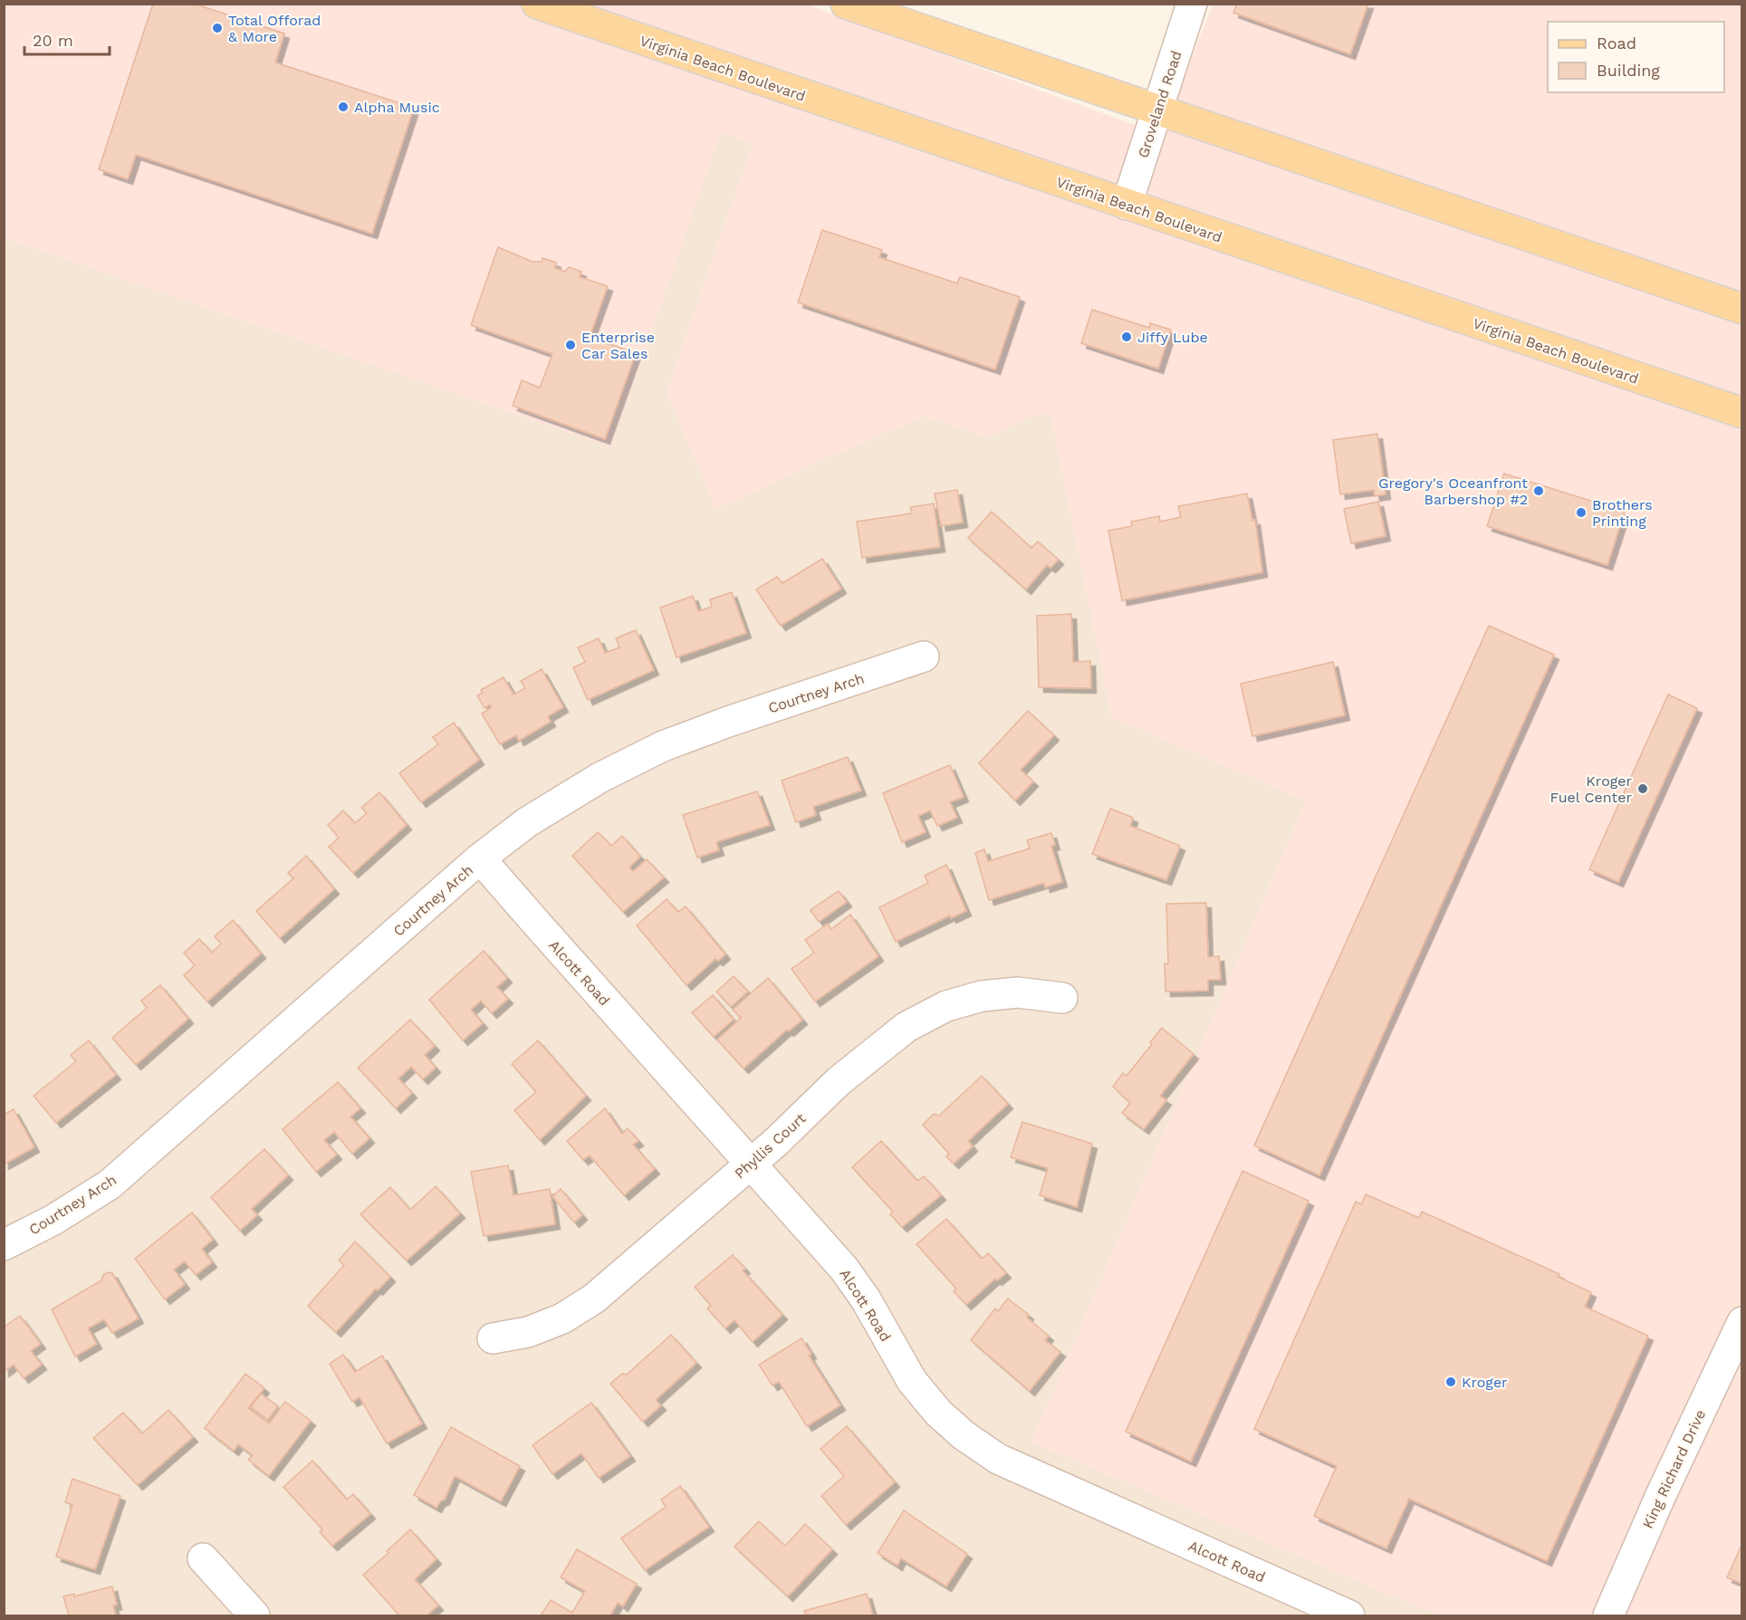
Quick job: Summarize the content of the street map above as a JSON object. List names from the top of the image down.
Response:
{
  "streets": {
    "main road": ["Virginia Beach Boulevard"],
    "street": [
      "Groveland Road",
      "Courtney Arch",
      "Alcott Road",
      "Phyllis Court",
      "King Richard Drive"
    ]
  },
  "crossings": [
    ["Virginia Beach Boulevard", "Groveland Road"],
    ["Courtney Arch", "Alcott Road"],
    ["Alcott Road", "Phyllis Court"]
  ],
  "places": [
    "Total Offorad & More",
    "Alpha Music",
    "Jiffy Lube",
    "Enterprise Car Sales",
    "Gregory's Oceanfront Barbershop #2",
    "Brothers Printing",
    "Kroger Fuel Center",
    "Kroger"
  ],
  "legend": ["Road", "Building"],
  "scale_bar": "20 m"
}
